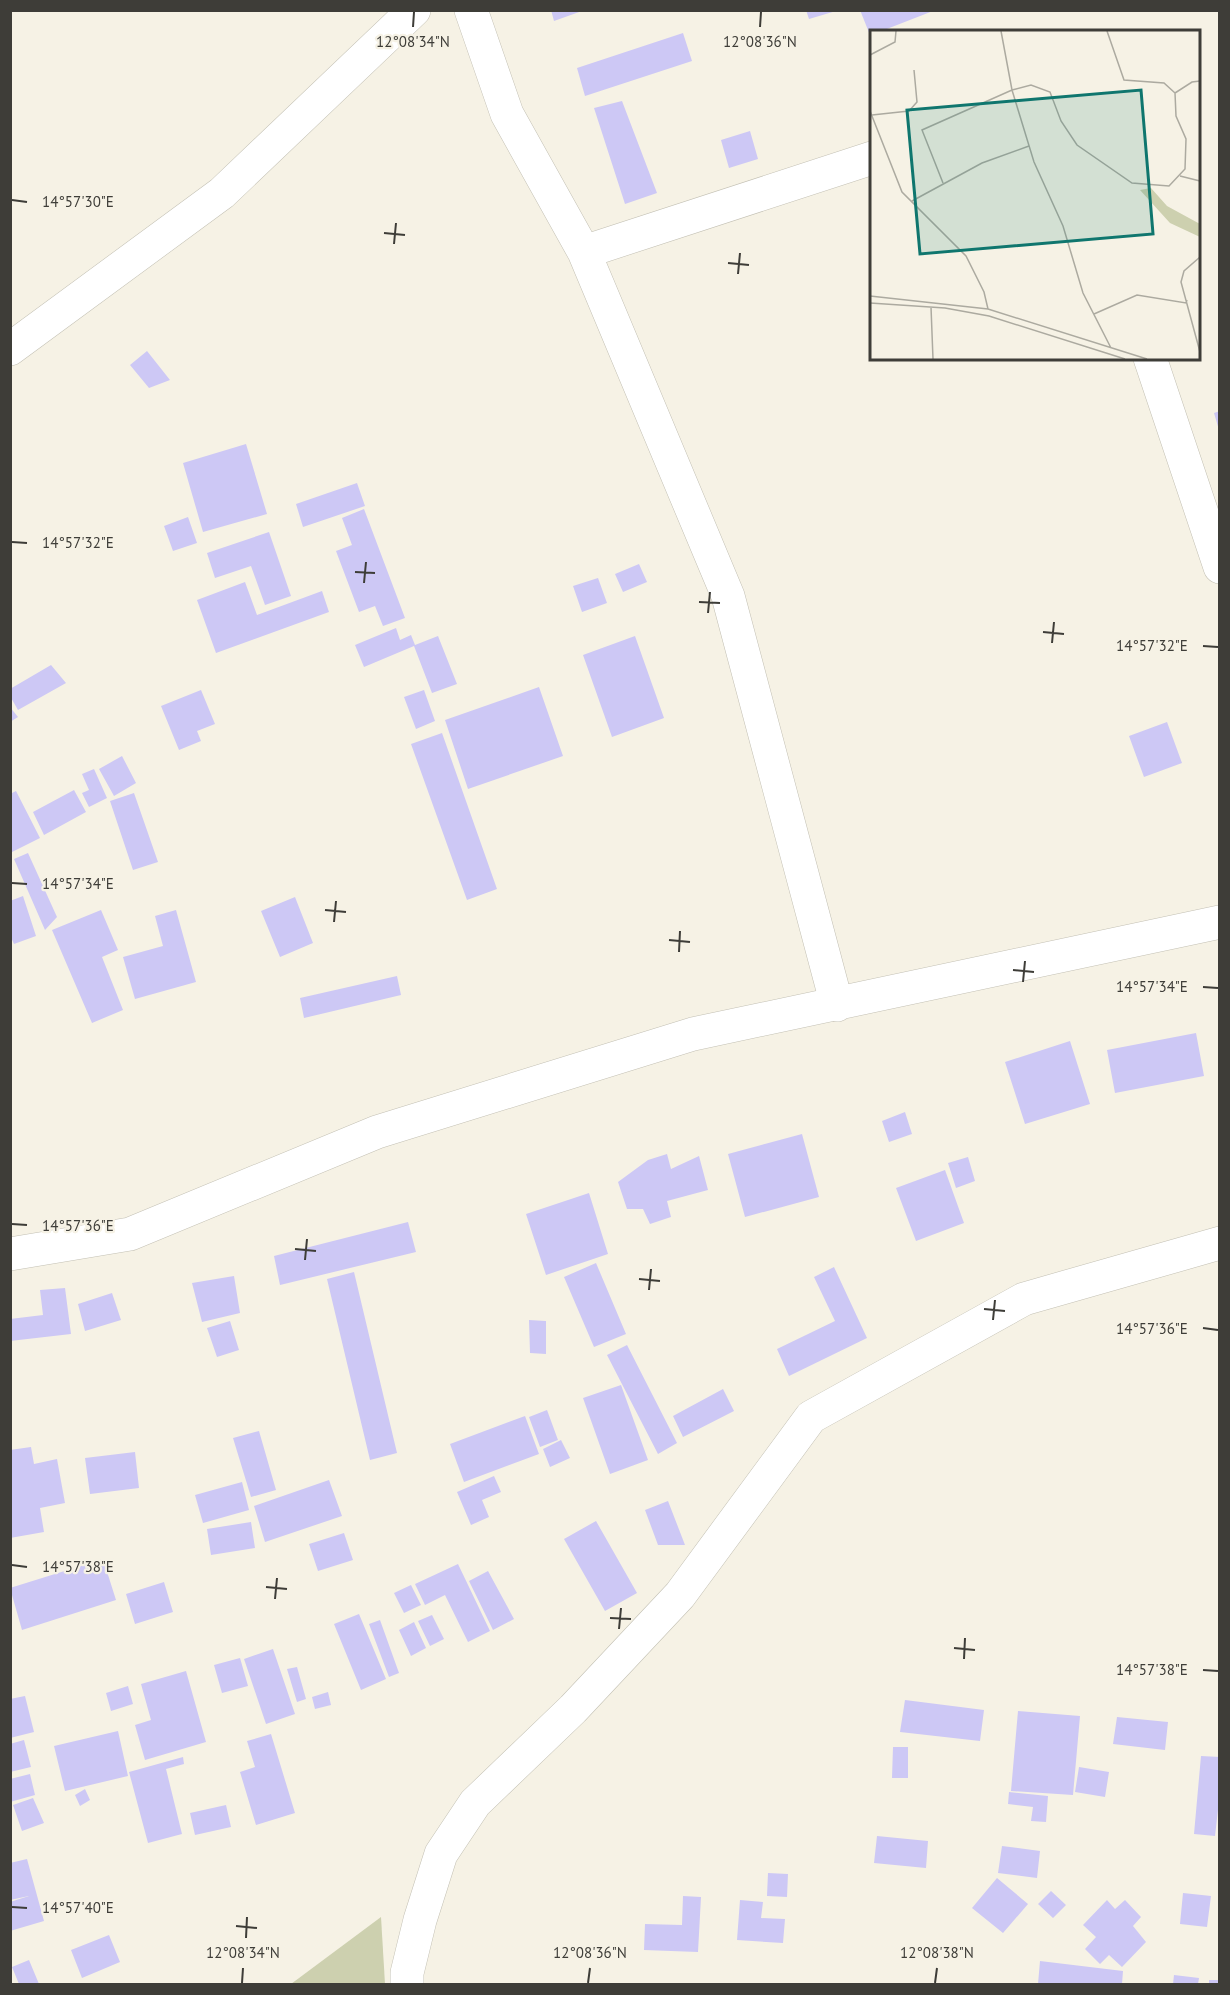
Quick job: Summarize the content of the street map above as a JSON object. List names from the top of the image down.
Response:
{
  "coordinates": [
    "12°08'34\"N",
    "12°08'36\"N",
    "14°57'30\"E",
    "14°57'32\"E",
    "14°57'34\"E",
    "14°57'36\"E",
    "14°57'38\"E",
    "14°57'40\"E",
    "12°08'38\"N"
  ]
}
